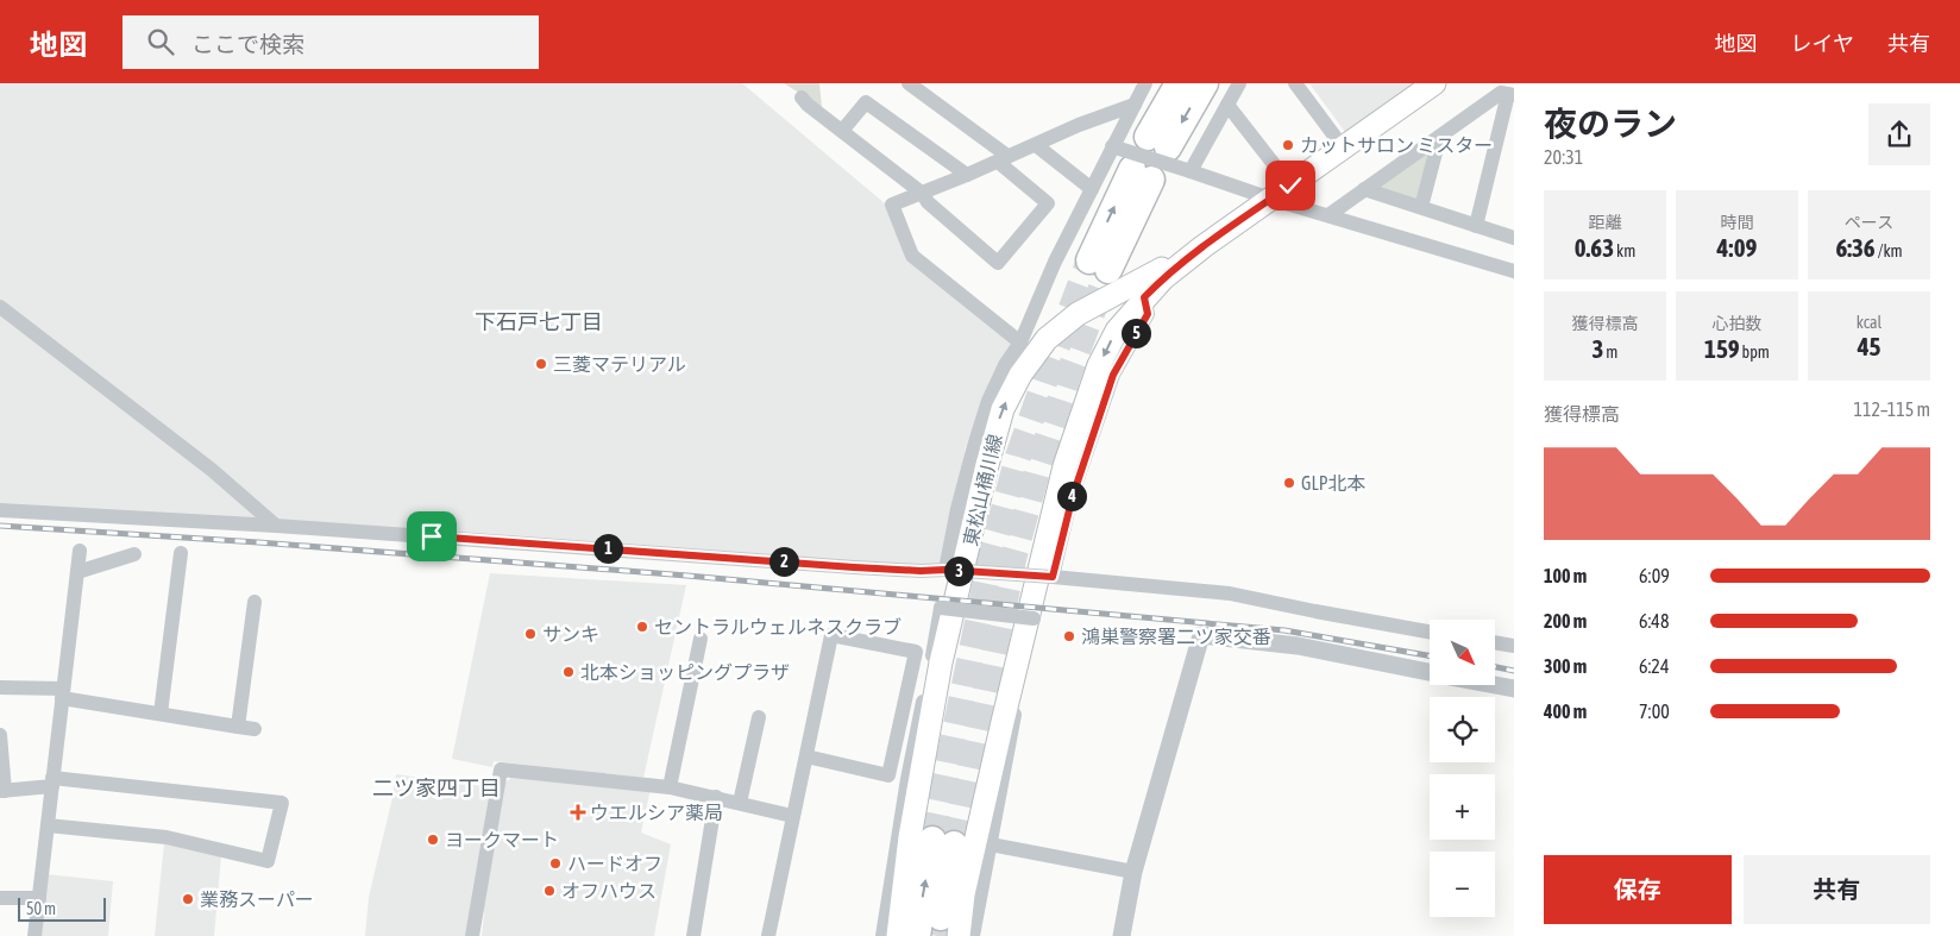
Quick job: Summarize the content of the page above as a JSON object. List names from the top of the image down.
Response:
{
  "streets": {
    "main road": ["東松山桶川線"]
  },
  "districts": ["下石戸七丁目", "二ツ家四丁目"],
  "places": {
    "other": [
      "カットサロン ミスター",
      "三菱マテリアル",
      "GLP北本",
      "セントラルウェルネスクラブ",
      "サンキ",
      "鴻巣警察署二ツ家交番",
      "北本ショッピングプラザ",
      "ヨークマート",
      "ハードオフ",
      "オフハウス",
      "業務スーパー"
    ],
    "health": ["ウエルシア薬局"]
  },
  "scale_bar": "50 m",
  "north": "bottom right",
  "page": {
    "header": "地図",
    "search": "ここで検索",
    "nav": ["地図", "レイヤ", "共有"],
    "heading": ["夜のラン", "20:31"],
    "stats": [
      ["距離", "0.63 km"],
      ["時間", "4:09"],
      ["ペース", "6:36 /km"],
      ["獲得標高", "3 m"],
      ["心拍数", "159 bpm"],
      ["kcal", "45"]
    ],
    "pins": [
      "5",
      "4",
      "1",
      "2",
      "3"
    ],
    "chart": ["獲得標高", "112–115 m"],
    "list": [
      {
        "name": "100 m",
        "note": "6:09"
      },
      {
        "name": "200 m",
        "note": "6:48"
      },
      {
        "name": "300 m",
        "note": "6:24"
      },
      {
        "name": "400 m",
        "note": "7:00"
      }
    ],
    "map_buttons": ["+", "−"],
    "buttons": ["保存", "共有"],
    "scale": "50 m"
  }
}
